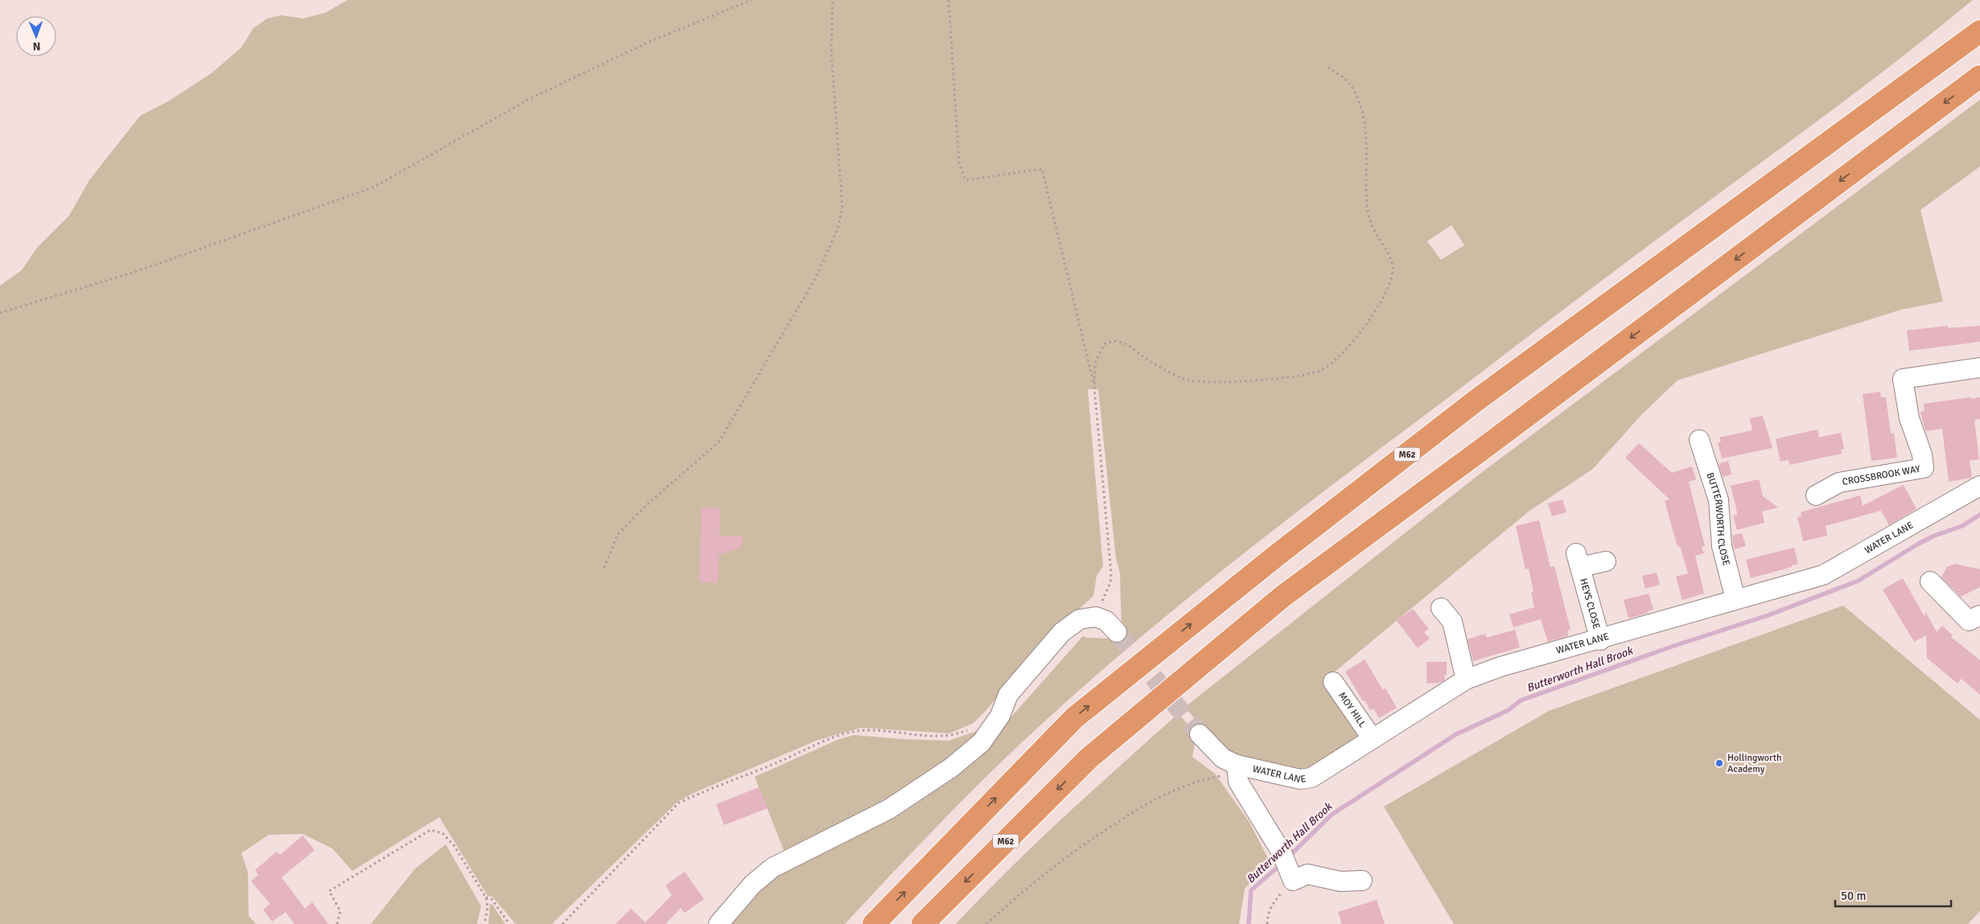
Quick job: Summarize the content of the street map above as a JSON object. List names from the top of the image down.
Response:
{
  "streets": {
    "highway": ["M62"],
    "street": [
      "CROSSBROOK WAY",
      "BUTTERWORTH CLOSE",
      "WATER LANE",
      "HEYS CLOSE",
      "MOY HILL"
    ]
  },
  "crossings": [
    ["BUTTERWORTH CLOSE", "WATER LANE"],
    ["WATER LANE", "HEYS CLOSE"],
    ["WATER LANE", "MOY HILL"]
  ],
  "water": ["Butterworth Hall Brook"],
  "places": ["Hollingworth Academy"],
  "scale_bar": "50 m",
  "north": "bottom"
}
